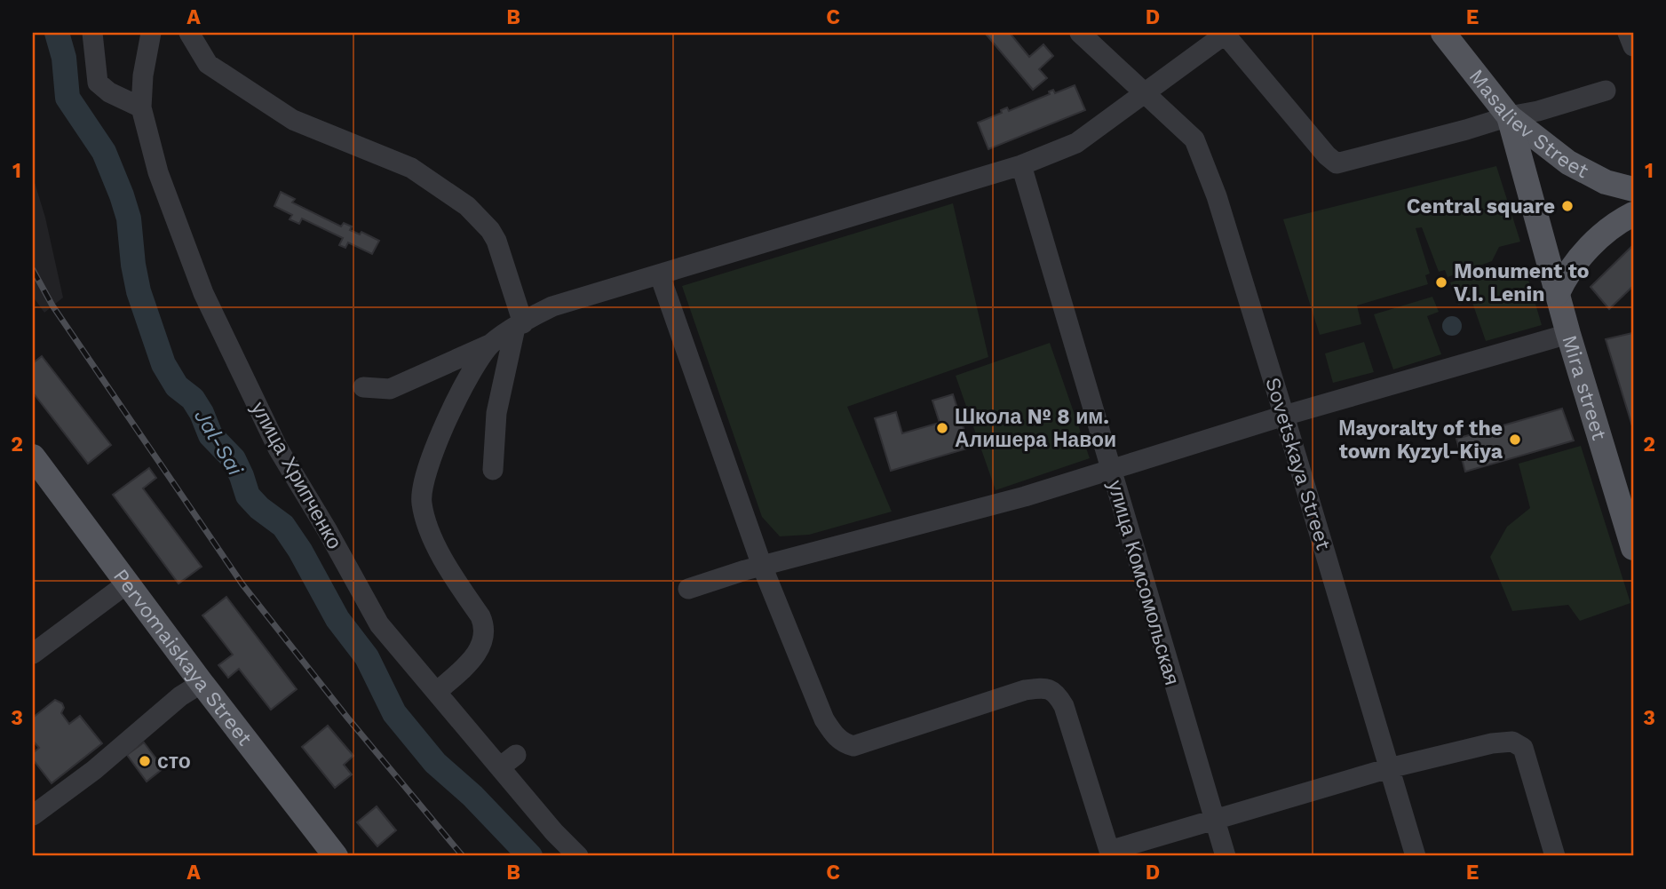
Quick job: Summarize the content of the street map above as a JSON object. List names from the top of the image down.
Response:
{
  "streets": {
    "main road": ["Masaliev Street", "Mira street", "Pervomaiskaya Street"],
    "street": ["Sovetskaya Street", "улица Хрипченко", "улица Комсомольская"]
  },
  "crossings": [
    ["Masaliev Street", "Mira street"]
  ],
  "water": ["Jal-Sai"],
  "places": [
    "Central square",
    "Monument to V.I. Lenin",
    "Школа № 8 им. Алишера Навои",
    "Мayoralty of the town Kyzyl-Kiya",
    "сто"
  ],
  "grid": {
    "columns": [
      "A",
      "B",
      "C",
      "D",
      "E"
    ],
    "rows": ["1", "2", "3"]
  }
}
